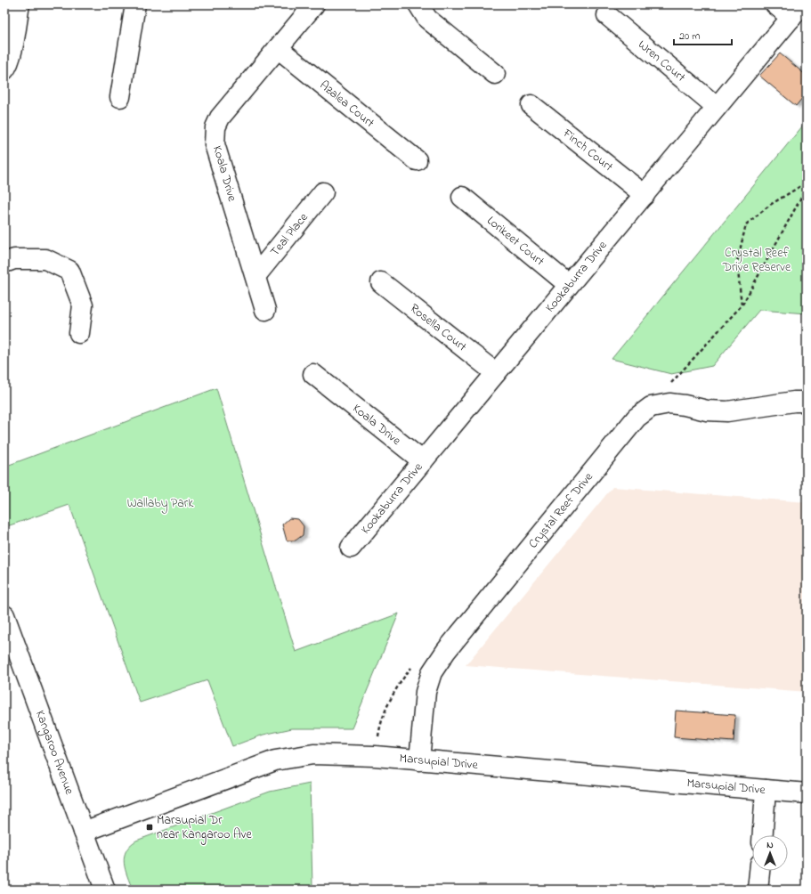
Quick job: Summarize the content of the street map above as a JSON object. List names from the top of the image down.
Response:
{
  "streets": {
    "street": [
      "Wren Court",
      "Azalea Court",
      "Finch Court",
      "Koala Drive",
      "Teal Place",
      "Lorikeet Court",
      "Kookaburra Drive",
      "Rosella Court",
      "Crystal Reef Drive",
      "Kangaroo Avenue",
      "Marsupial Drive"
    ]
  },
  "crossings": [
    ["Wren Court", "Kookaburra Drive"],
    ["Azalea Court", "Koala Drive"],
    ["Finch Court", "Kookaburra Drive"],
    ["Koala Drive", "Teal Place"],
    ["Koala Drive", "Kookaburra Drive"],
    ["Lorikeet Court", "Kookaburra Drive"],
    ["Kookaburra Drive", "Rosella Court"],
    ["Crystal Reef Drive", "Marsupial Drive"],
    ["Kangaroo Avenue", "Marsupial Drive"]
  ],
  "parks": ["Crystal Reef Drive Reserve", "Wallaby Park"],
  "places": {
    "transit": ["Marsupial Dr near Kangaroo Ave"]
  },
  "scale_bar": "20 m",
  "north": "top"
}
